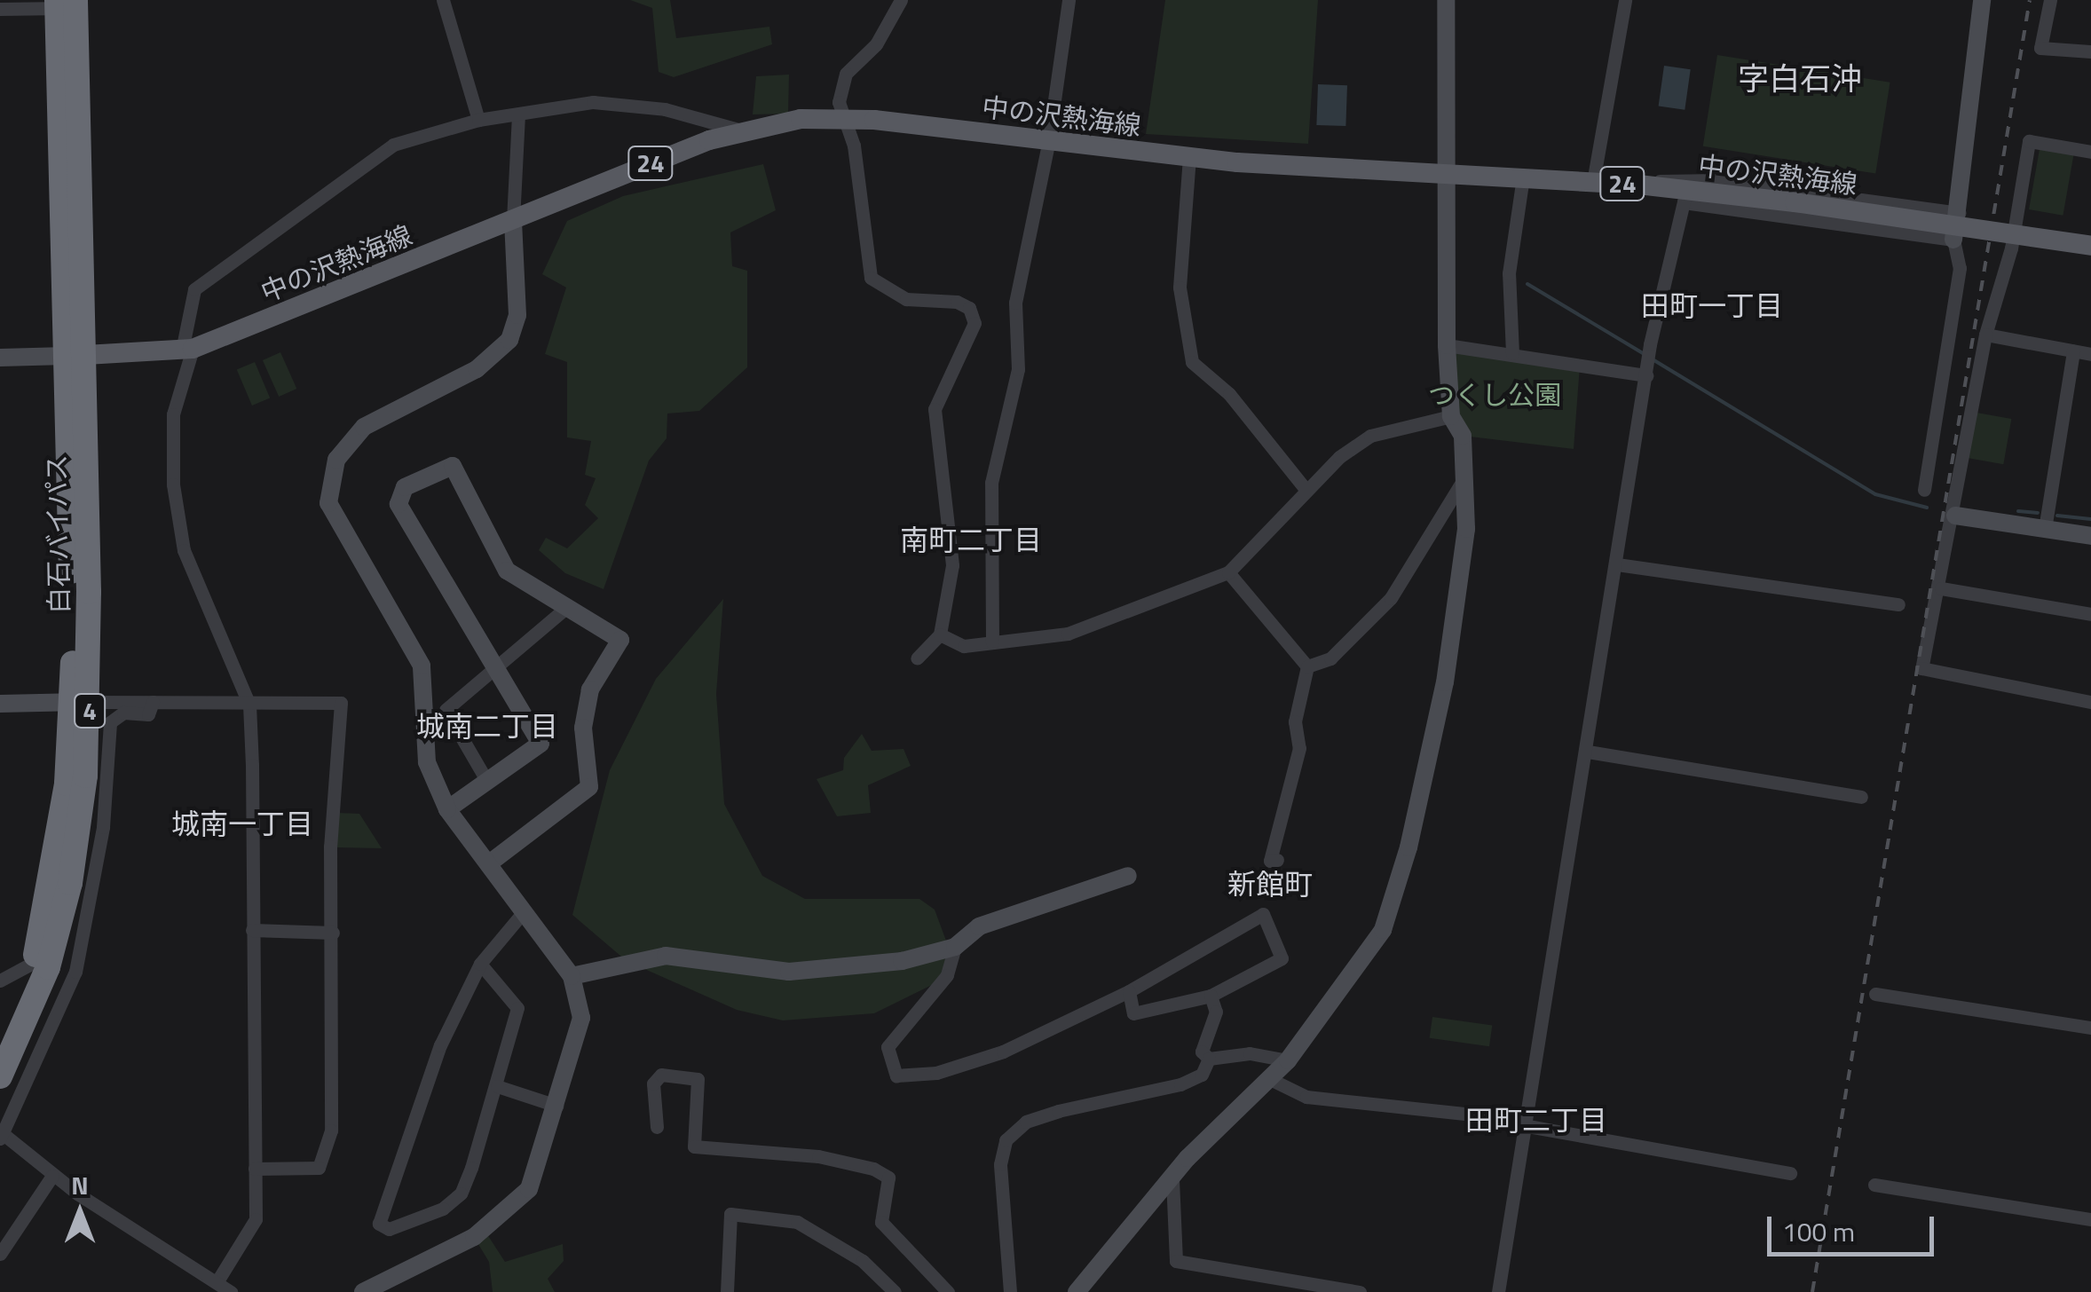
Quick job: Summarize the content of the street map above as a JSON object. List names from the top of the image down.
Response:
{
  "streets": {
    "highway": ["白石バイパス", "4"],
    "main road": ["中の沢熱海線", "24"]
  },
  "crossings": [
    ["中の沢熱海線", "白石バイパス"]
  ],
  "districts": [
    "字白石沖",
    "田町一丁目",
    "南町二丁目",
    "城南二丁目",
    "城南一丁目",
    "新館町",
    "田町二丁目"
  ],
  "parks": ["つくし公園"],
  "scale_bar": "100 m",
  "north": "top"
}
